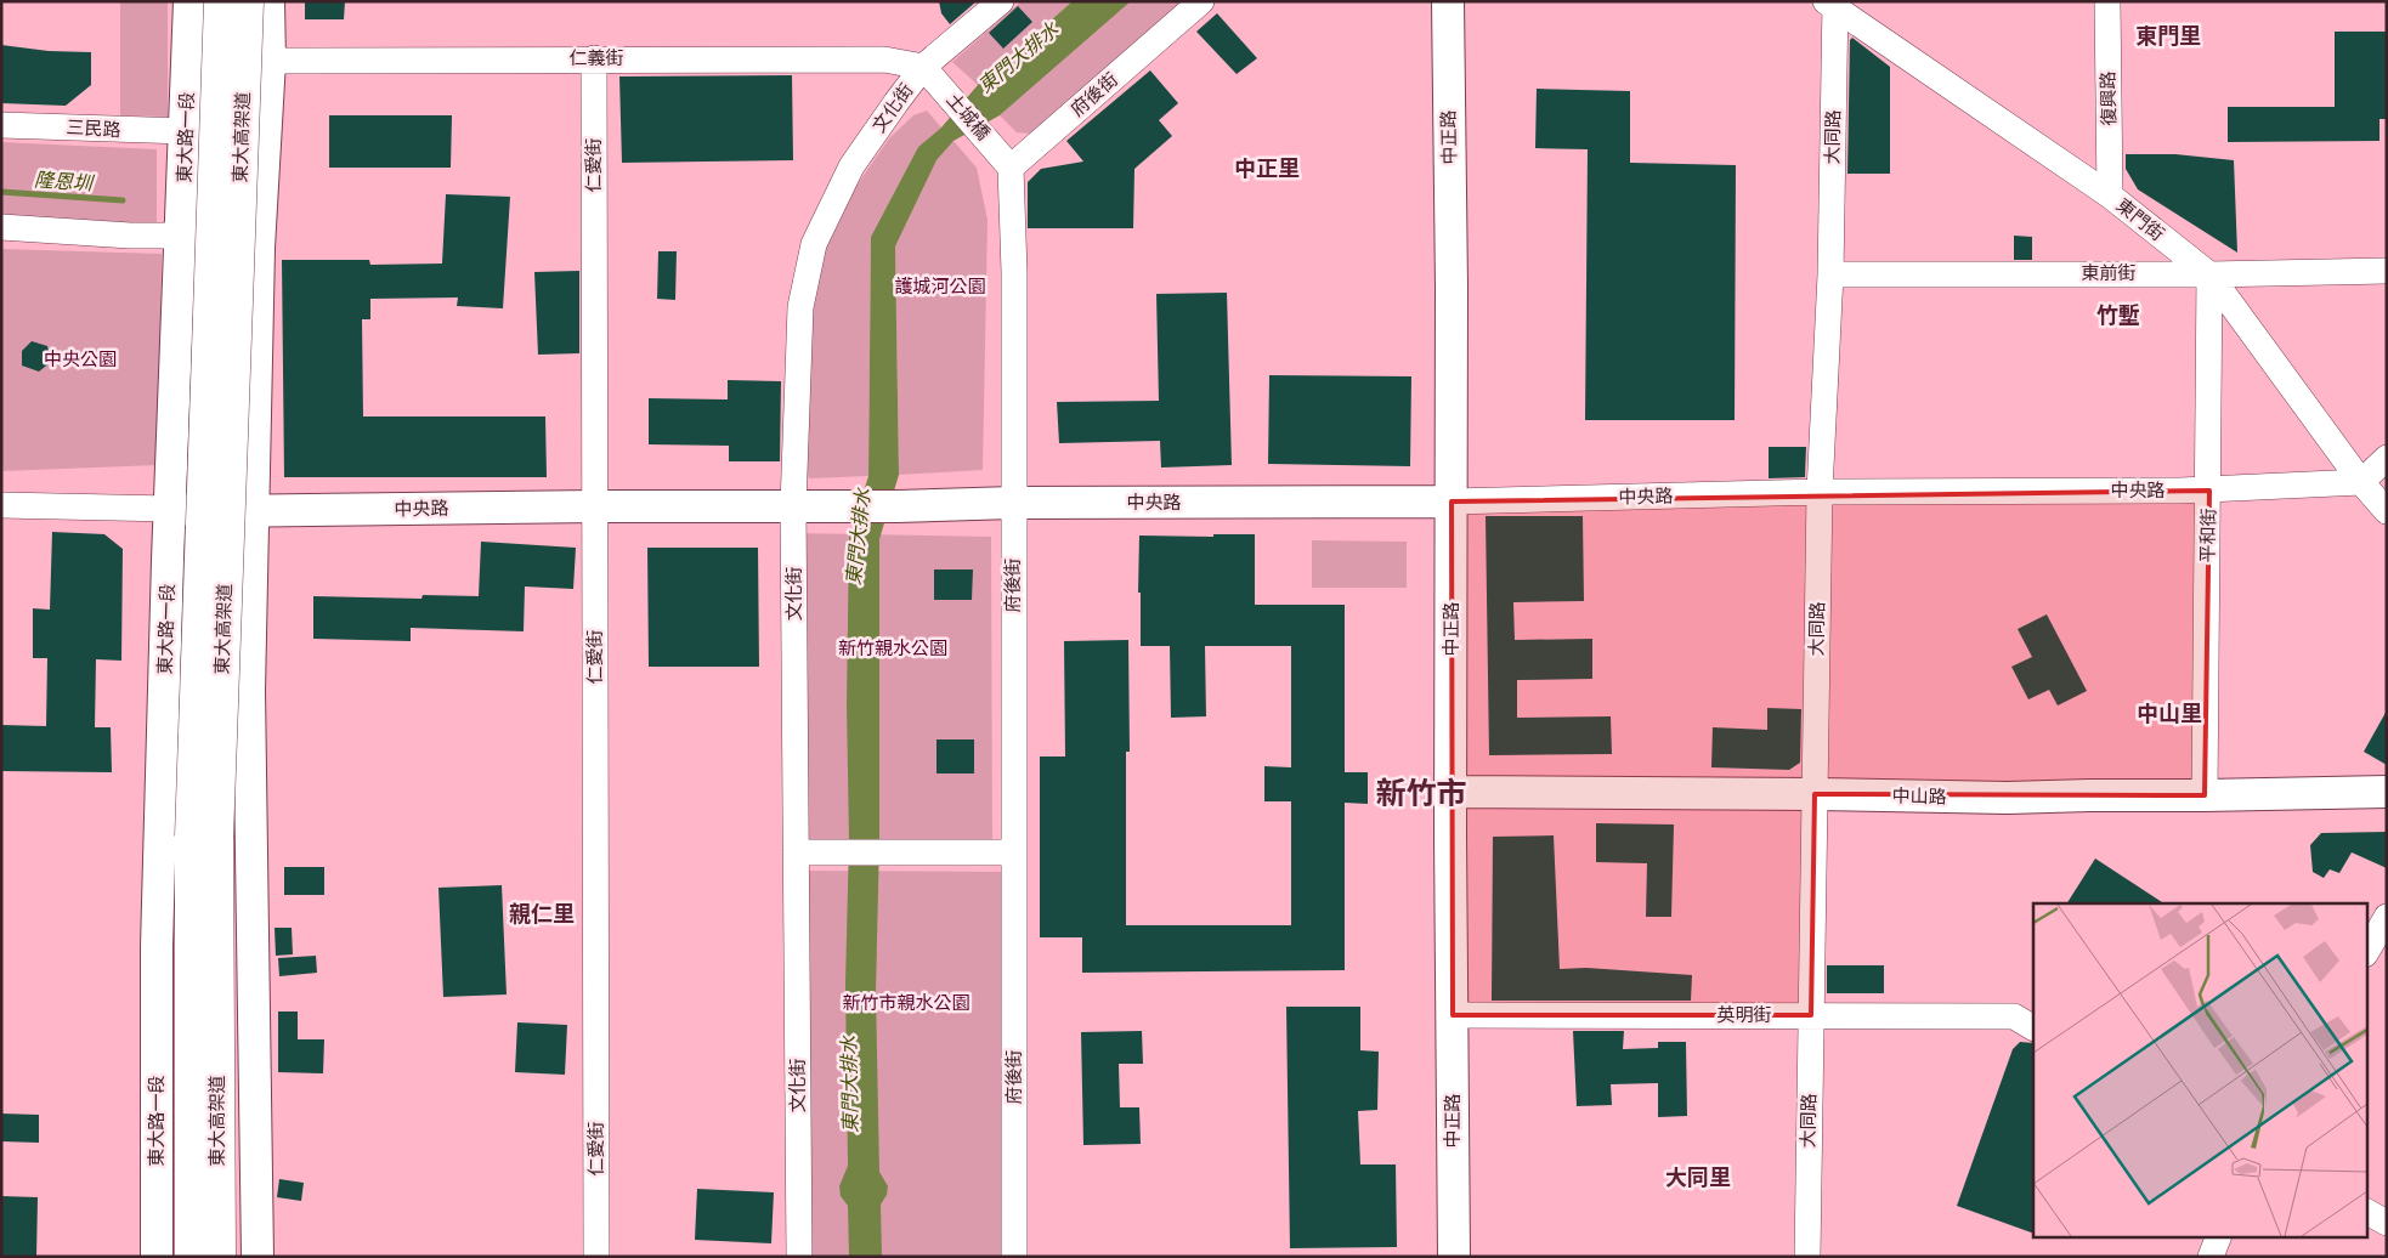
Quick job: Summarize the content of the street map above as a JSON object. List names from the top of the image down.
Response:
{
  "streets": {
    "main road": ["東大高架道"],
    "street": [
      "仁義街",
      "府後街",
      "復興路",
      "文化街",
      "土城橋",
      "三民路",
      "東大路一段",
      "中正路",
      "大同路",
      "仁愛街",
      "東門街",
      "東前街",
      "中央路",
      "平和街",
      "中山路",
      "英明街"
    ]
  },
  "crossings": [
    ["仁義街", "文化街"],
    ["仁義街", "土城橋"],
    ["仁義街", "仁愛街"],
    ["府後街", "土城橋"],
    ["府後街", "中央路"],
    ["復興路", "東門街"],
    ["文化街", "土城橋"],
    ["文化街", "中央路"],
    ["三民路", "東大路一段"],
    ["東大路一段", "中央路"],
    ["中正路", "中央路"],
    ["中正路", "中山路"],
    ["中正路", "英明街"],
    ["大同路", "東門街"],
    ["大同路", "東前街"],
    ["大同路", "中央路"],
    ["大同路", "中山路"],
    ["大同路", "英明街"],
    ["仁愛街", "中央路"],
    ["東門街", "東前街"],
    ["東門街", "中央路"],
    ["東門街", "平和街"],
    ["東前街", "平和街"],
    ["中央路", "平和街"],
    ["平和街", "中山路"]
  ],
  "districts": [
    "東門里",
    "中正里",
    "竹塹",
    "中山里",
    "新竹市",
    "親仁里",
    "大同里"
  ],
  "water": ["東門大排水", "隆恩圳"],
  "parks": [
    "護城河公園",
    "中央公園",
    "新竹親水公園",
    "新竹市親水公園"
  ]
}
